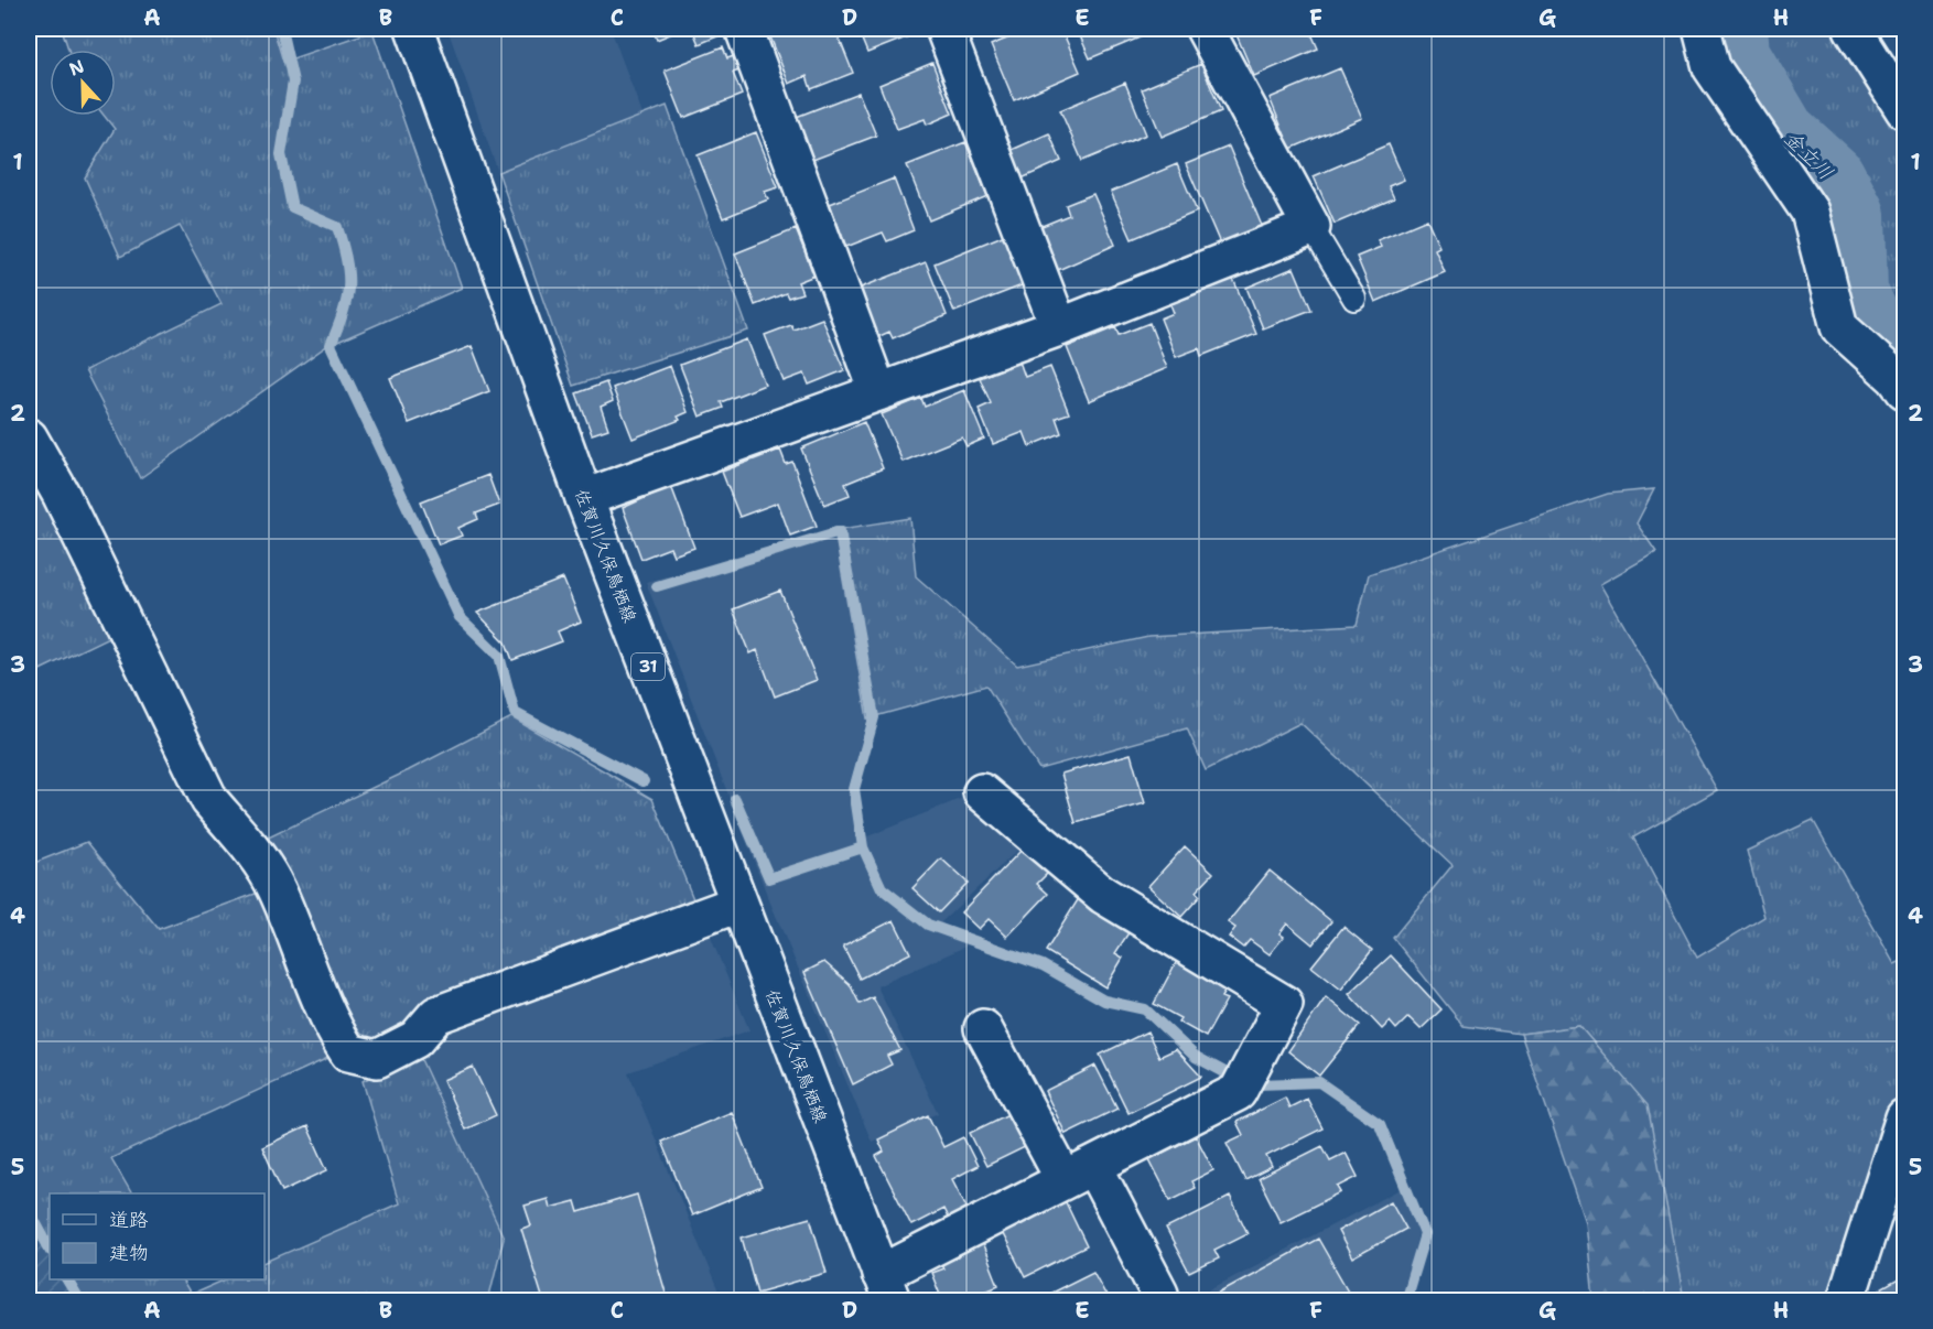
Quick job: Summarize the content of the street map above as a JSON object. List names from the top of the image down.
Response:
{
  "streets": {
    "street": ["佐賀川久保鳥栖線", "31"]
  },
  "water": ["金立川"],
  "legend": ["道路", "建物"],
  "north": "top",
  "grid": {
    "columns": [
      "A",
      "B",
      "C",
      "D",
      "E",
      "F",
      "G",
      "H"
    ],
    "rows": [
      "1",
      "2",
      "3",
      "4",
      "5"
    ]
  }
}
